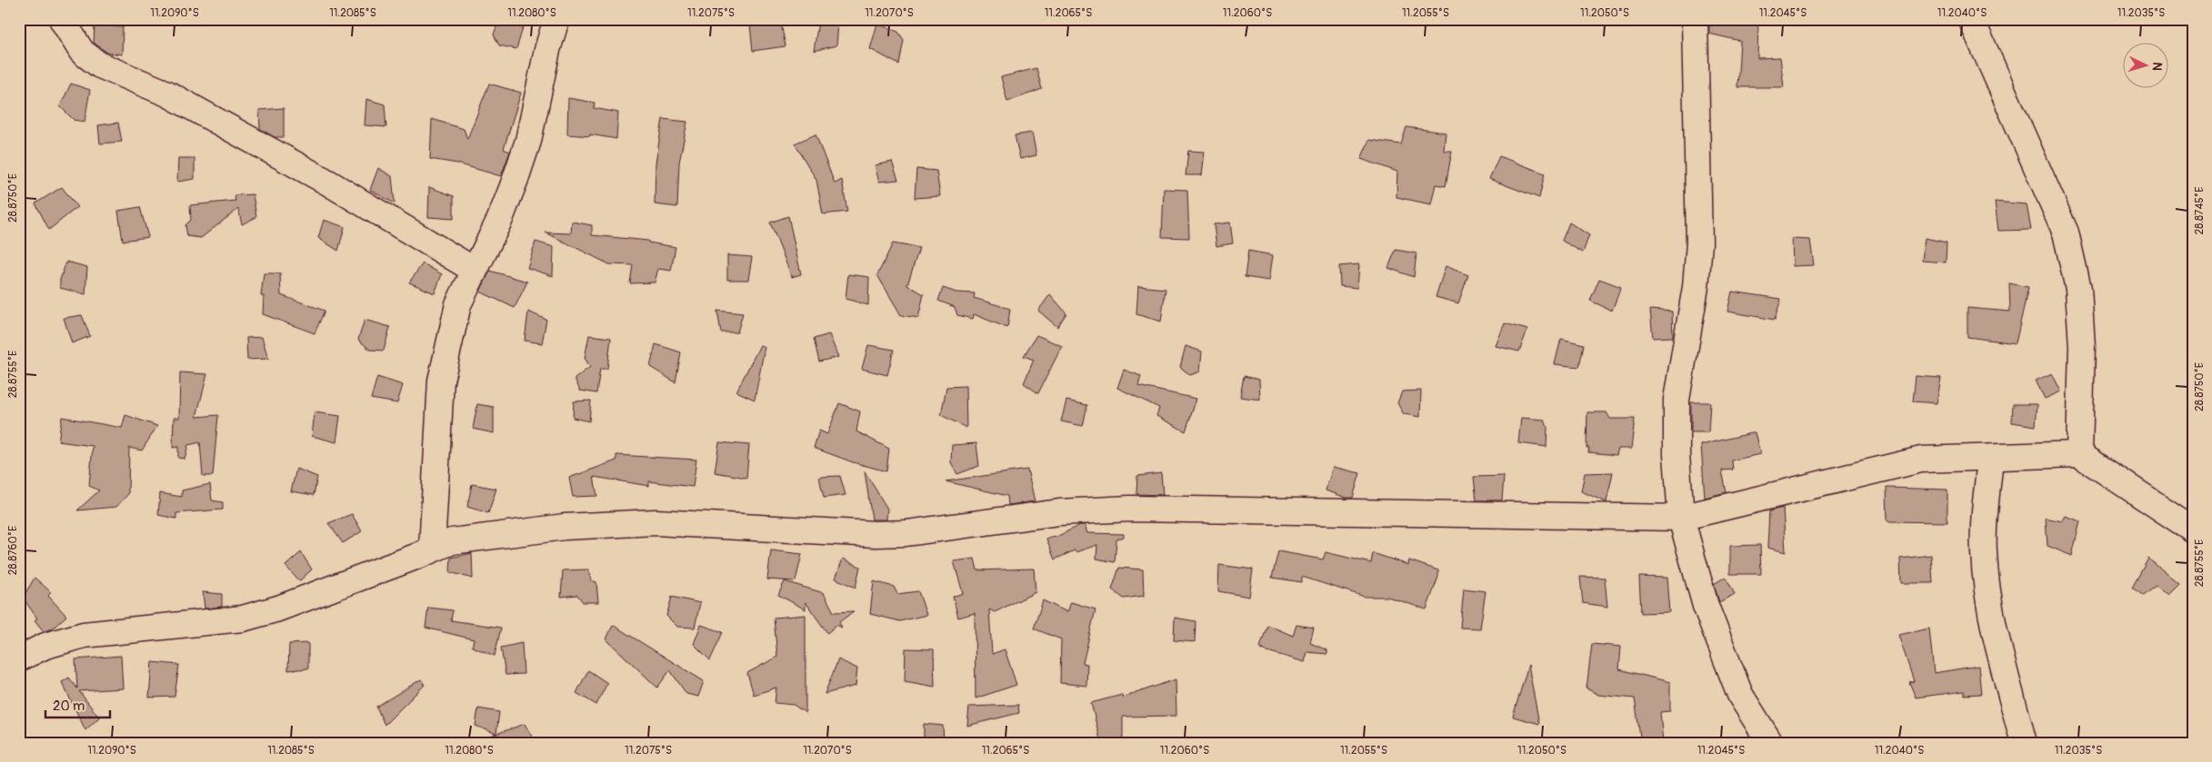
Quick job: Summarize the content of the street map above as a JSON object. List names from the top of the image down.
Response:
{
  "scale_bar": "20 m",
  "north": "right",
  "coordinates": [
    "11.2090°S",
    "11.2085°S",
    "11.2080°S",
    "11.2075°S",
    "11.2070°S",
    "11.2065°S",
    "11.2060°S",
    "11.2055°S",
    "11.2050°S",
    "11.2045°S",
    "11.2040°S",
    "11.2035°S",
    "28.8750°E",
    "28.8745°E",
    "28.8755°E",
    "28.8760°E"
  ]
}
